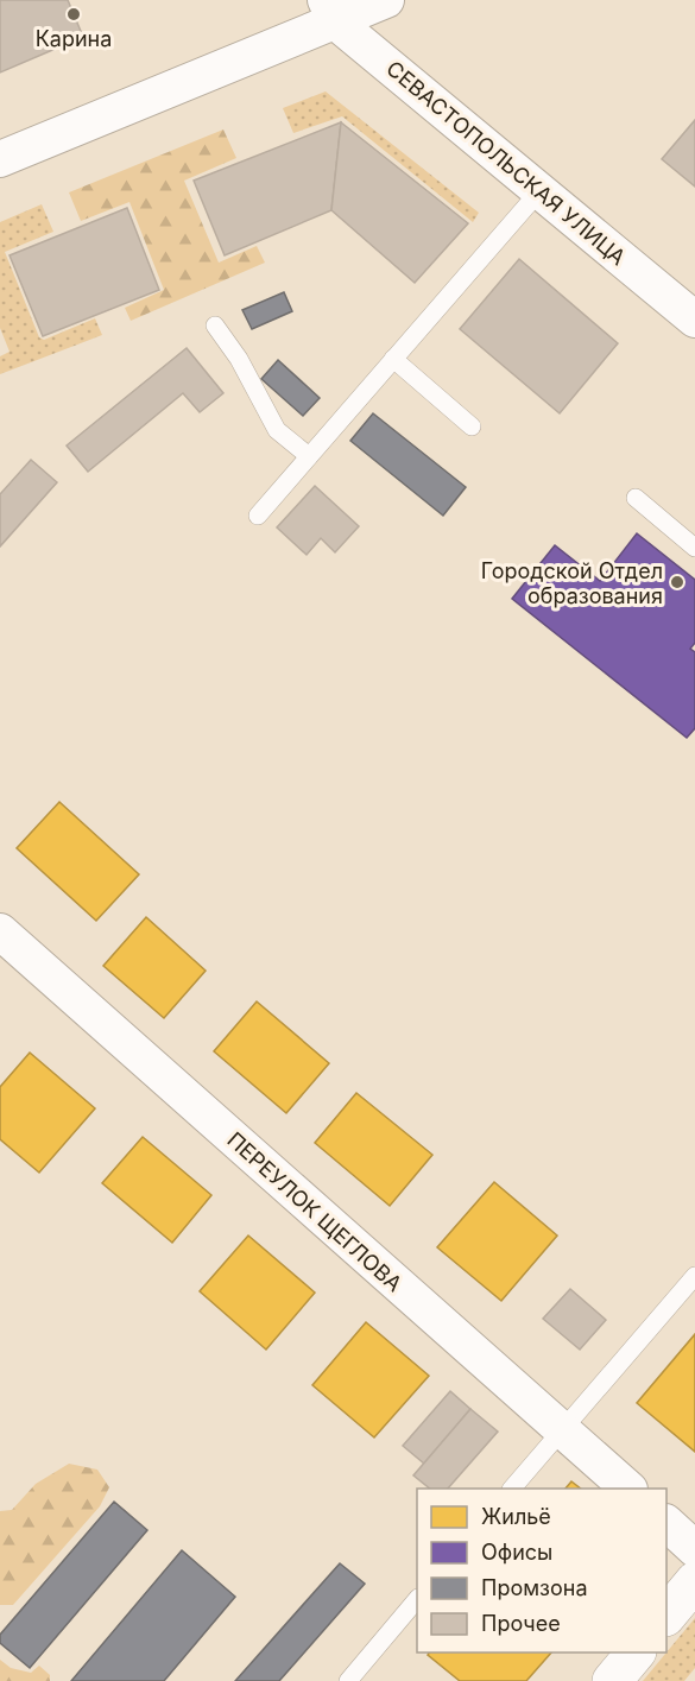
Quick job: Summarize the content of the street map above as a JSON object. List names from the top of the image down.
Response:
{
  "streets": {
    "street": ["СЕВАСТОПОЛЬСКАЯ УЛИЦА", "ПЕРЕУЛОК ЩЕГЛОВА"]
  },
  "places": ["Карина", "Городской Отдел образования"],
  "legend": [
    "Жильё",
    "Офисы",
    "Промзона",
    "Прочее"
  ]
}
